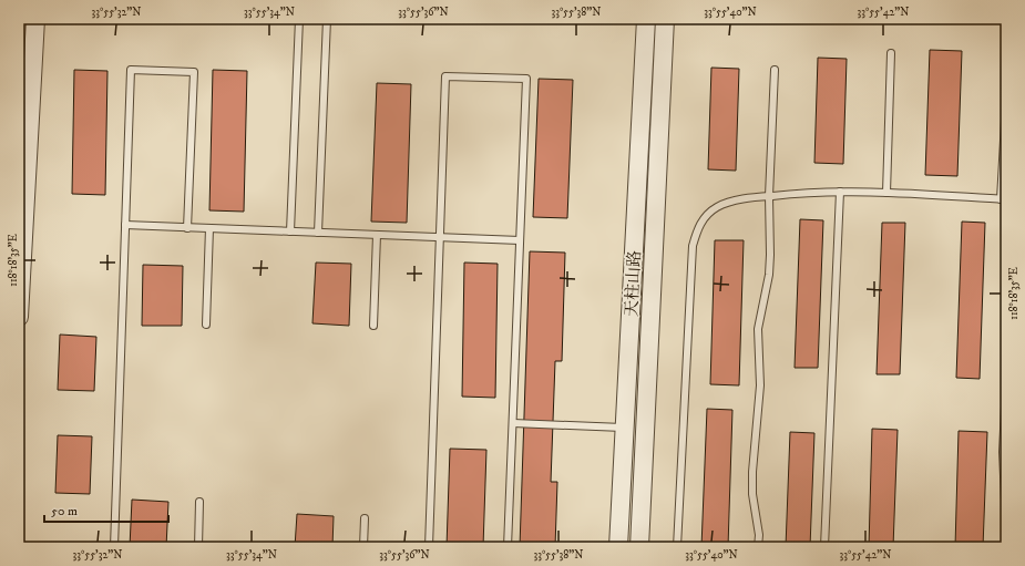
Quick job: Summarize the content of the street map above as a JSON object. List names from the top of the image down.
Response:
{
  "streets": {
    "street": ["天柱山路"]
  },
  "scale_bar": "50 m",
  "coordinates": [
    "33°55'32\"N",
    "33°55'34\"N",
    "33°55'36\"N",
    "33°55'38\"N",
    "33°55'40\"N",
    "33°55'42\"N",
    "118°18'35\"E"
  ]
}
